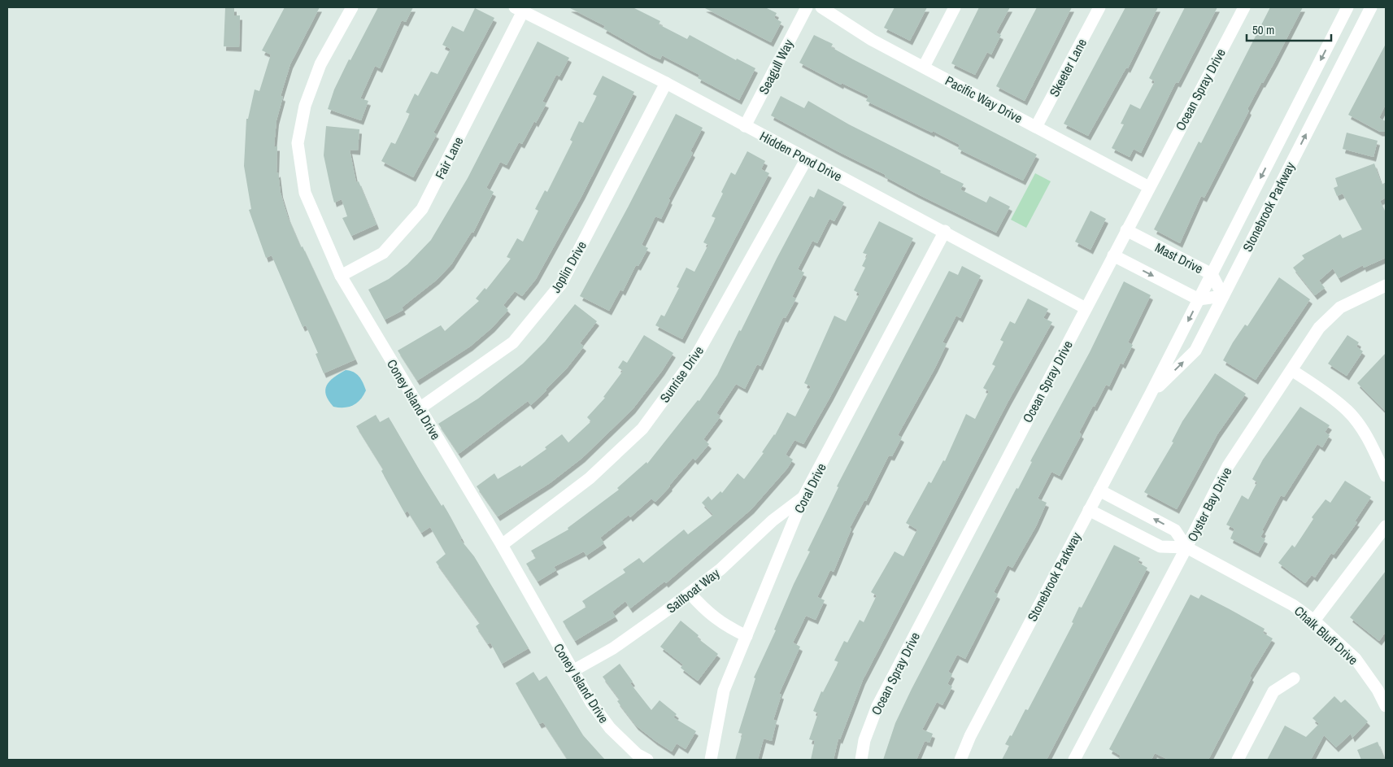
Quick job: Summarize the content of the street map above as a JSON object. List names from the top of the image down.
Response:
{
  "streets": {
    "street": [
      "Seagull Way",
      "Skeeter Lane",
      "Ocean Spray Drive",
      "Pacific Way Drive",
      "Hidden Pond Drive",
      "Fair Lane",
      "Stonebrook Parkway",
      "Mast Drive",
      "Joplin Drive",
      "Sunrise Drive",
      "Coney Island Drive",
      "Coral Drive",
      "Oyster Bay Drive",
      "Sailboat Way",
      "Chalk Bluff Drive"
    ]
  },
  "crossings": [
    ["Seagull Way", "Hidden Pond Drive"],
    ["Skeeter Lane", "Pacific Way Drive"],
    ["Ocean Spray Drive", "Pacific Way Drive"],
    ["Ocean Spray Drive", "Hidden Pond Drive"],
    ["Ocean Spray Drive", "Mast Drive"],
    ["Hidden Pond Drive", "Fair Lane"],
    ["Hidden Pond Drive", "Joplin Drive"],
    ["Hidden Pond Drive", "Sunrise Drive"],
    ["Hidden Pond Drive", "Coral Drive"],
    ["Fair Lane", "Coney Island Drive"],
    ["Stonebrook Parkway", "Mast Drive"],
    ["Stonebrook Parkway", "Chalk Bluff Drive"],
    ["Joplin Drive", "Coney Island Drive"],
    ["Sunrise Drive", "Coney Island Drive"],
    ["Coney Island Drive", "Sailboat Way"],
    ["Coral Drive", "Sailboat Way"],
    ["Oyster Bay Drive", "Chalk Bluff Drive"]
  ],
  "scale_bar": "50 m"
}
